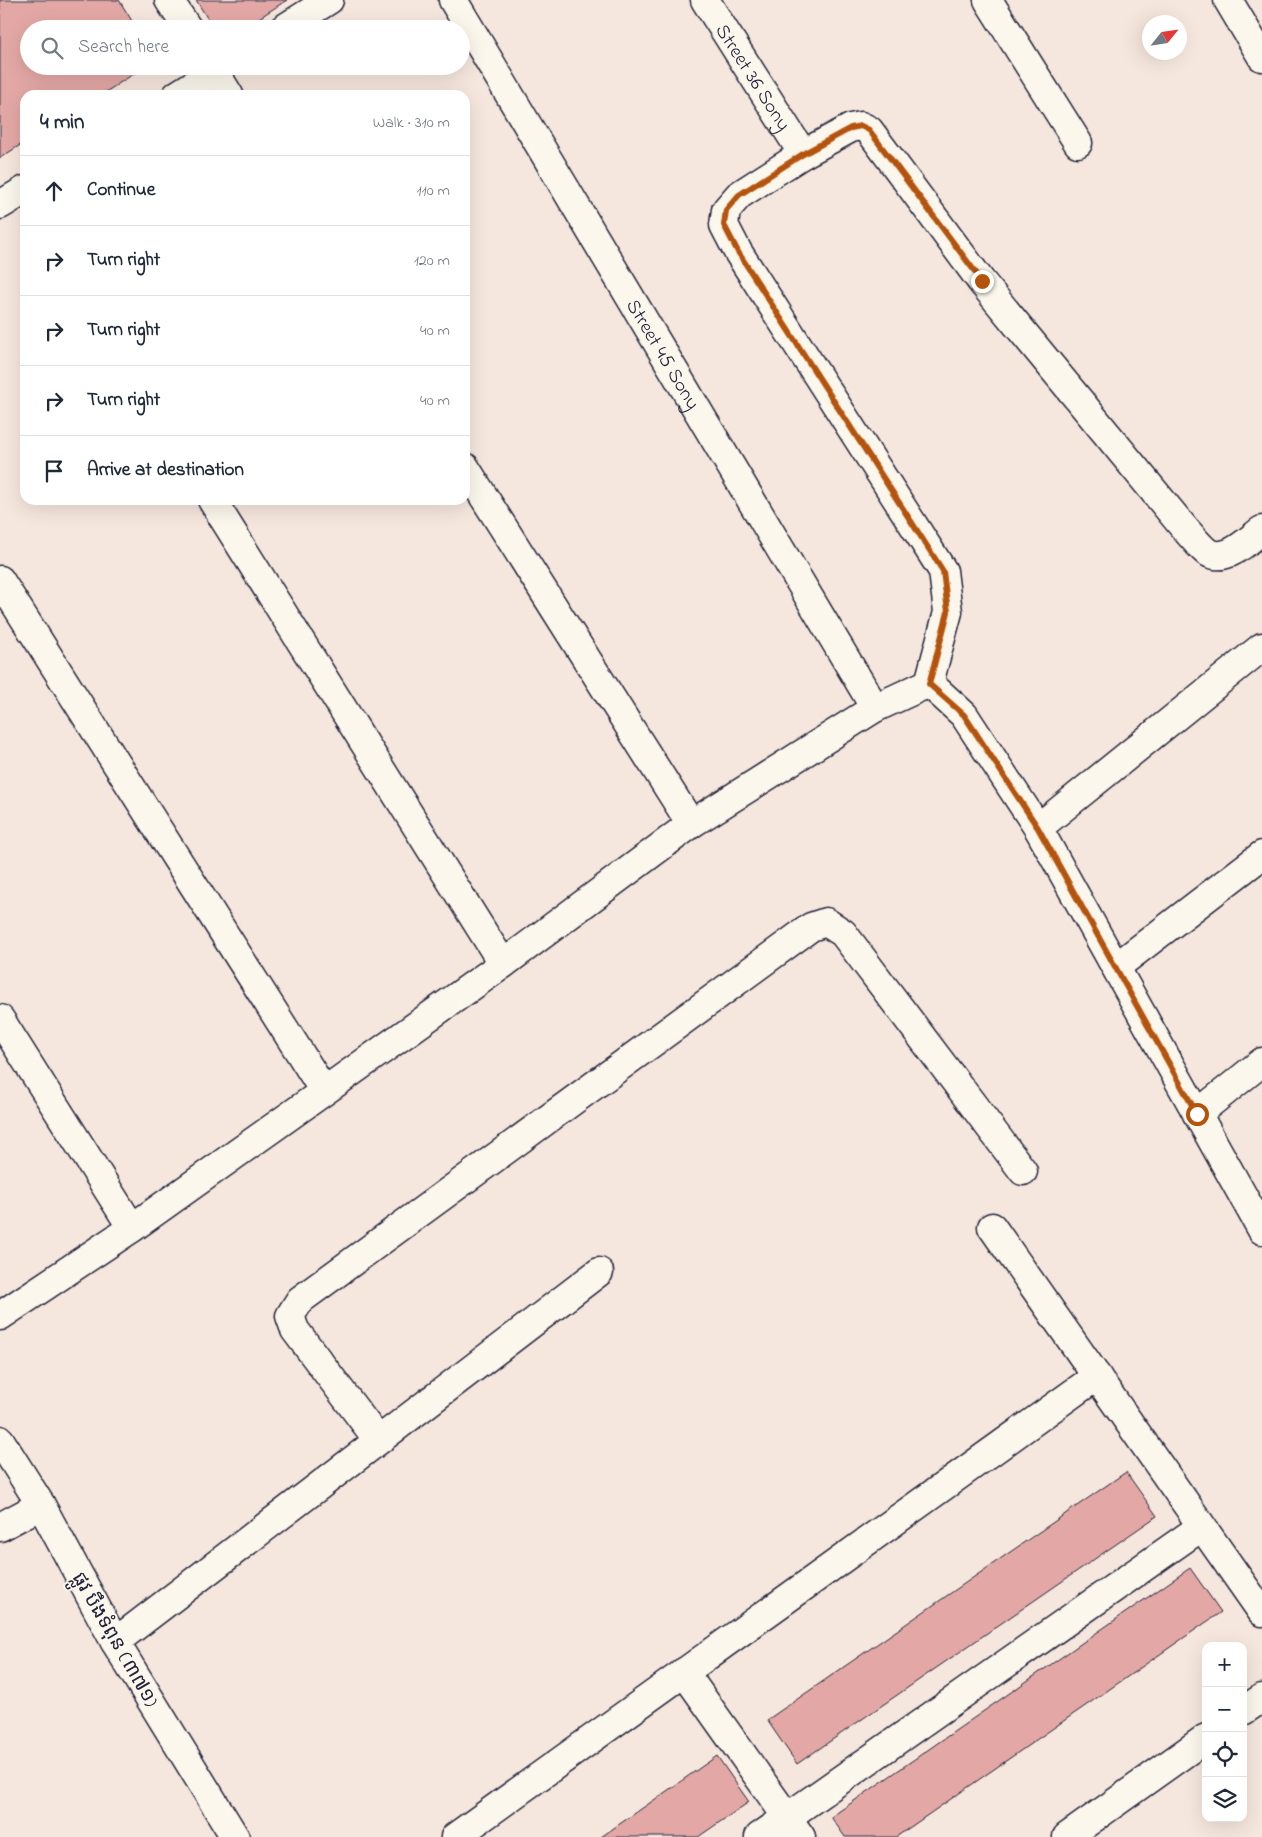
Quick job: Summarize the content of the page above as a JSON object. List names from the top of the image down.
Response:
{
  "streets": {
    "street": ["Street 36 Sony", "Street 45 Sony", "ផ្លូវ បឹងទំពុន (៣៧១)"]
  },
  "north": "top right",
  "page": {
    "search": "Search here",
    "heading": ["4 min", "Walk · 310 m"],
    "list": [
      ["Continue", "110 m"],
      ["Turn right", "120 m"],
      ["Turn right", "40 m"],
      ["Turn right", "40 m"],
      "Arrive at destination"
    ],
    "map_buttons": ["+", "−"]
  }
}
